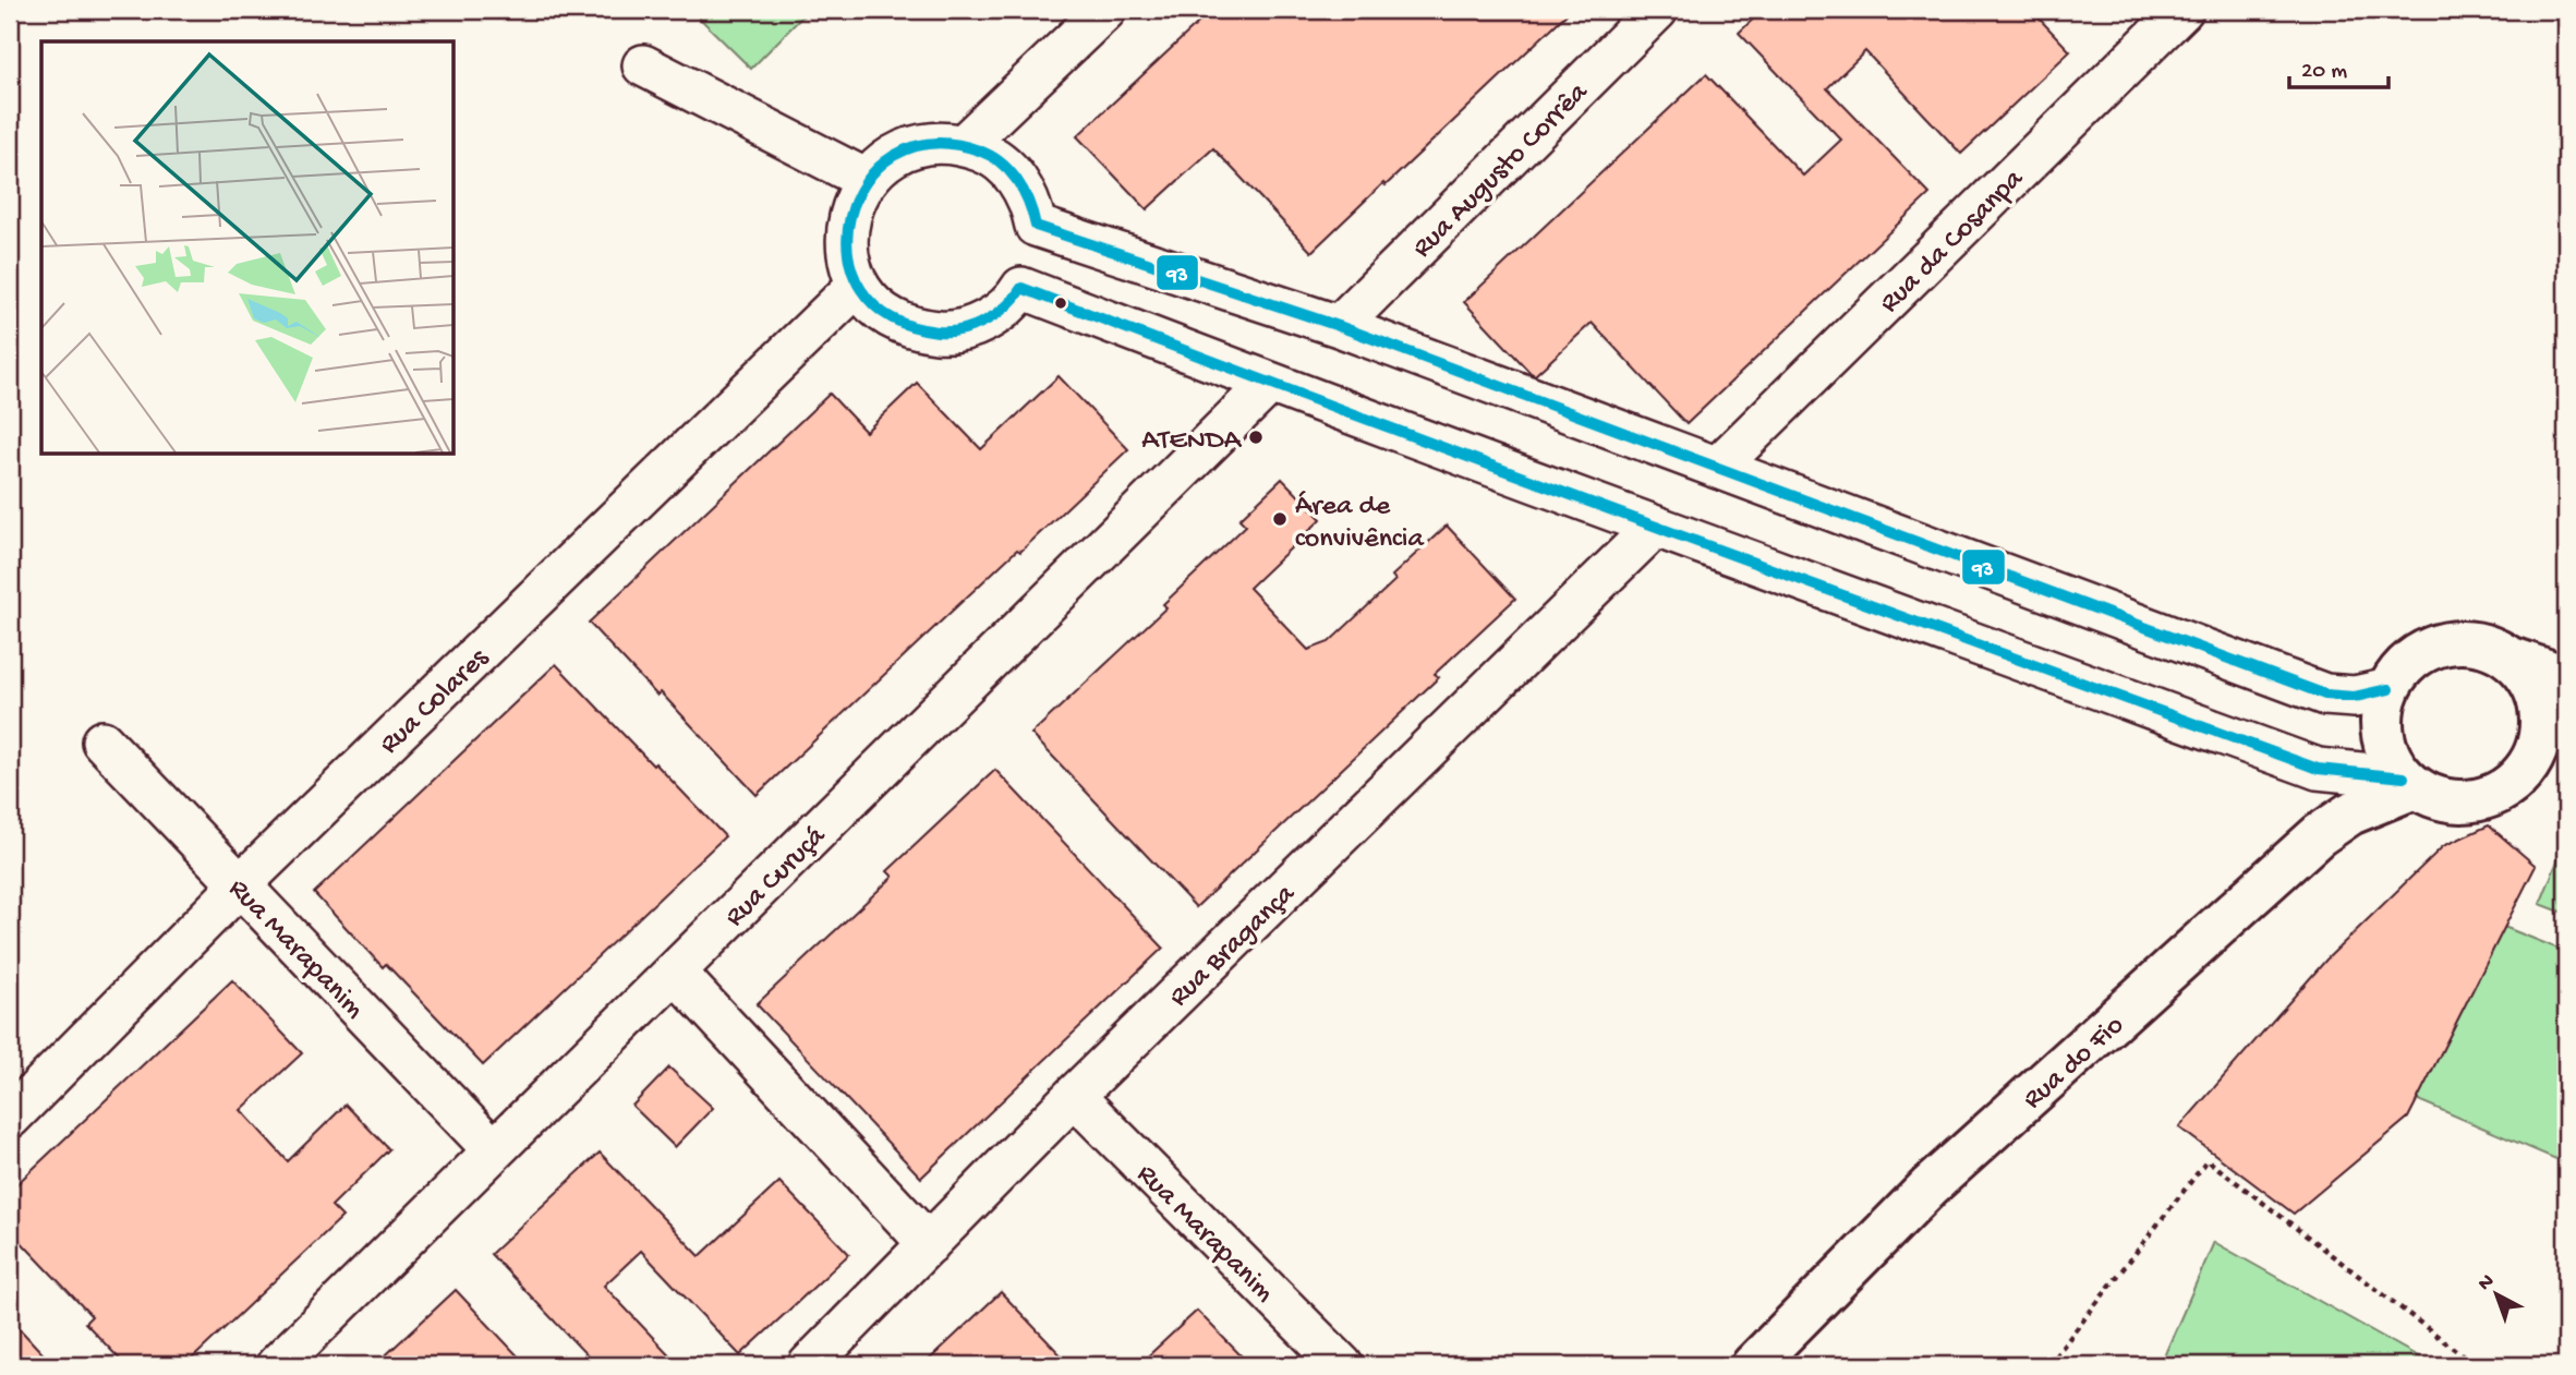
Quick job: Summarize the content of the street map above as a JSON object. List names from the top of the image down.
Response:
{
  "streets": {
    "street": [
      "Rua Augusto Corrêa",
      "Rua da Cosanpa",
      "Rua Colares",
      "Rua Curuçá",
      "Rua Bragança",
      "Rua Marapanim",
      "Rua do Fio"
    ]
  },
  "crossings": [
    ["Rua Colares", "Rua Marapanim"],
    ["Rua Curuçá", "Rua Marapanim"],
    ["Rua Bragança", "Rua Marapanim"]
  ],
  "places": ["ATENDA", "Área de convivência"],
  "lines": ["transit line 93"],
  "scale_bar": "20 m",
  "north": "top left"
}
